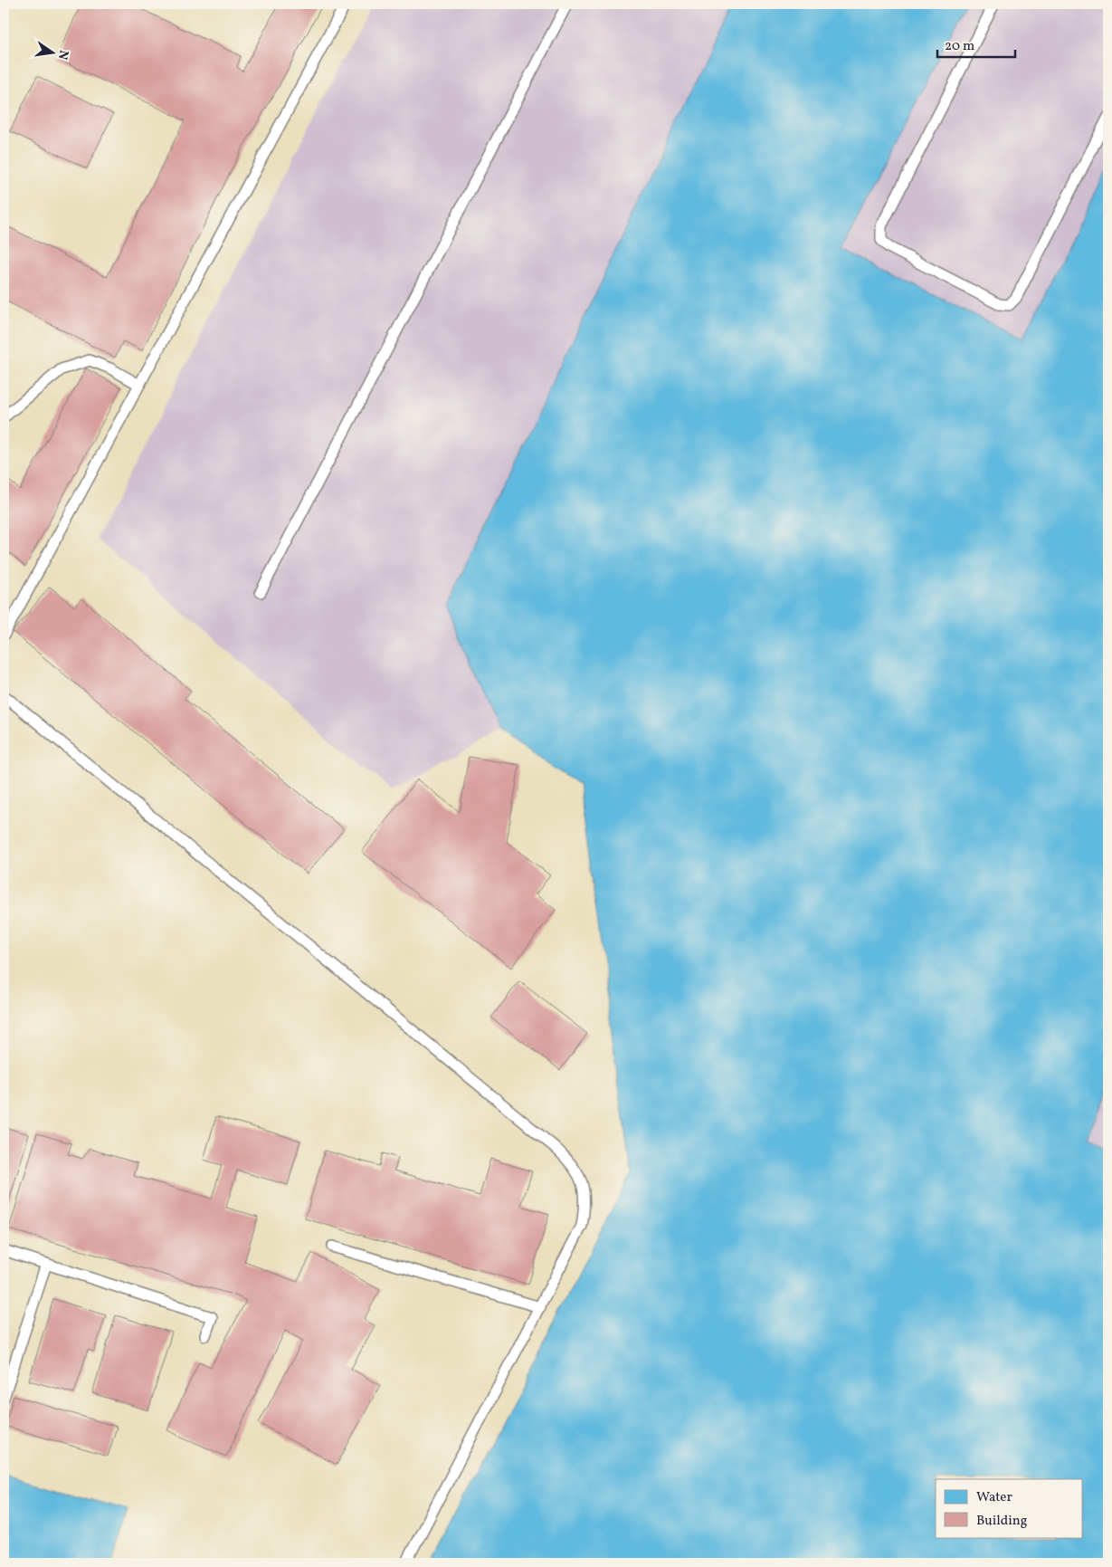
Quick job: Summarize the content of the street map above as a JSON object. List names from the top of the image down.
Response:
{
  "legend": ["Water", "Building"],
  "scale_bar": "20 m",
  "north": "right"
}
